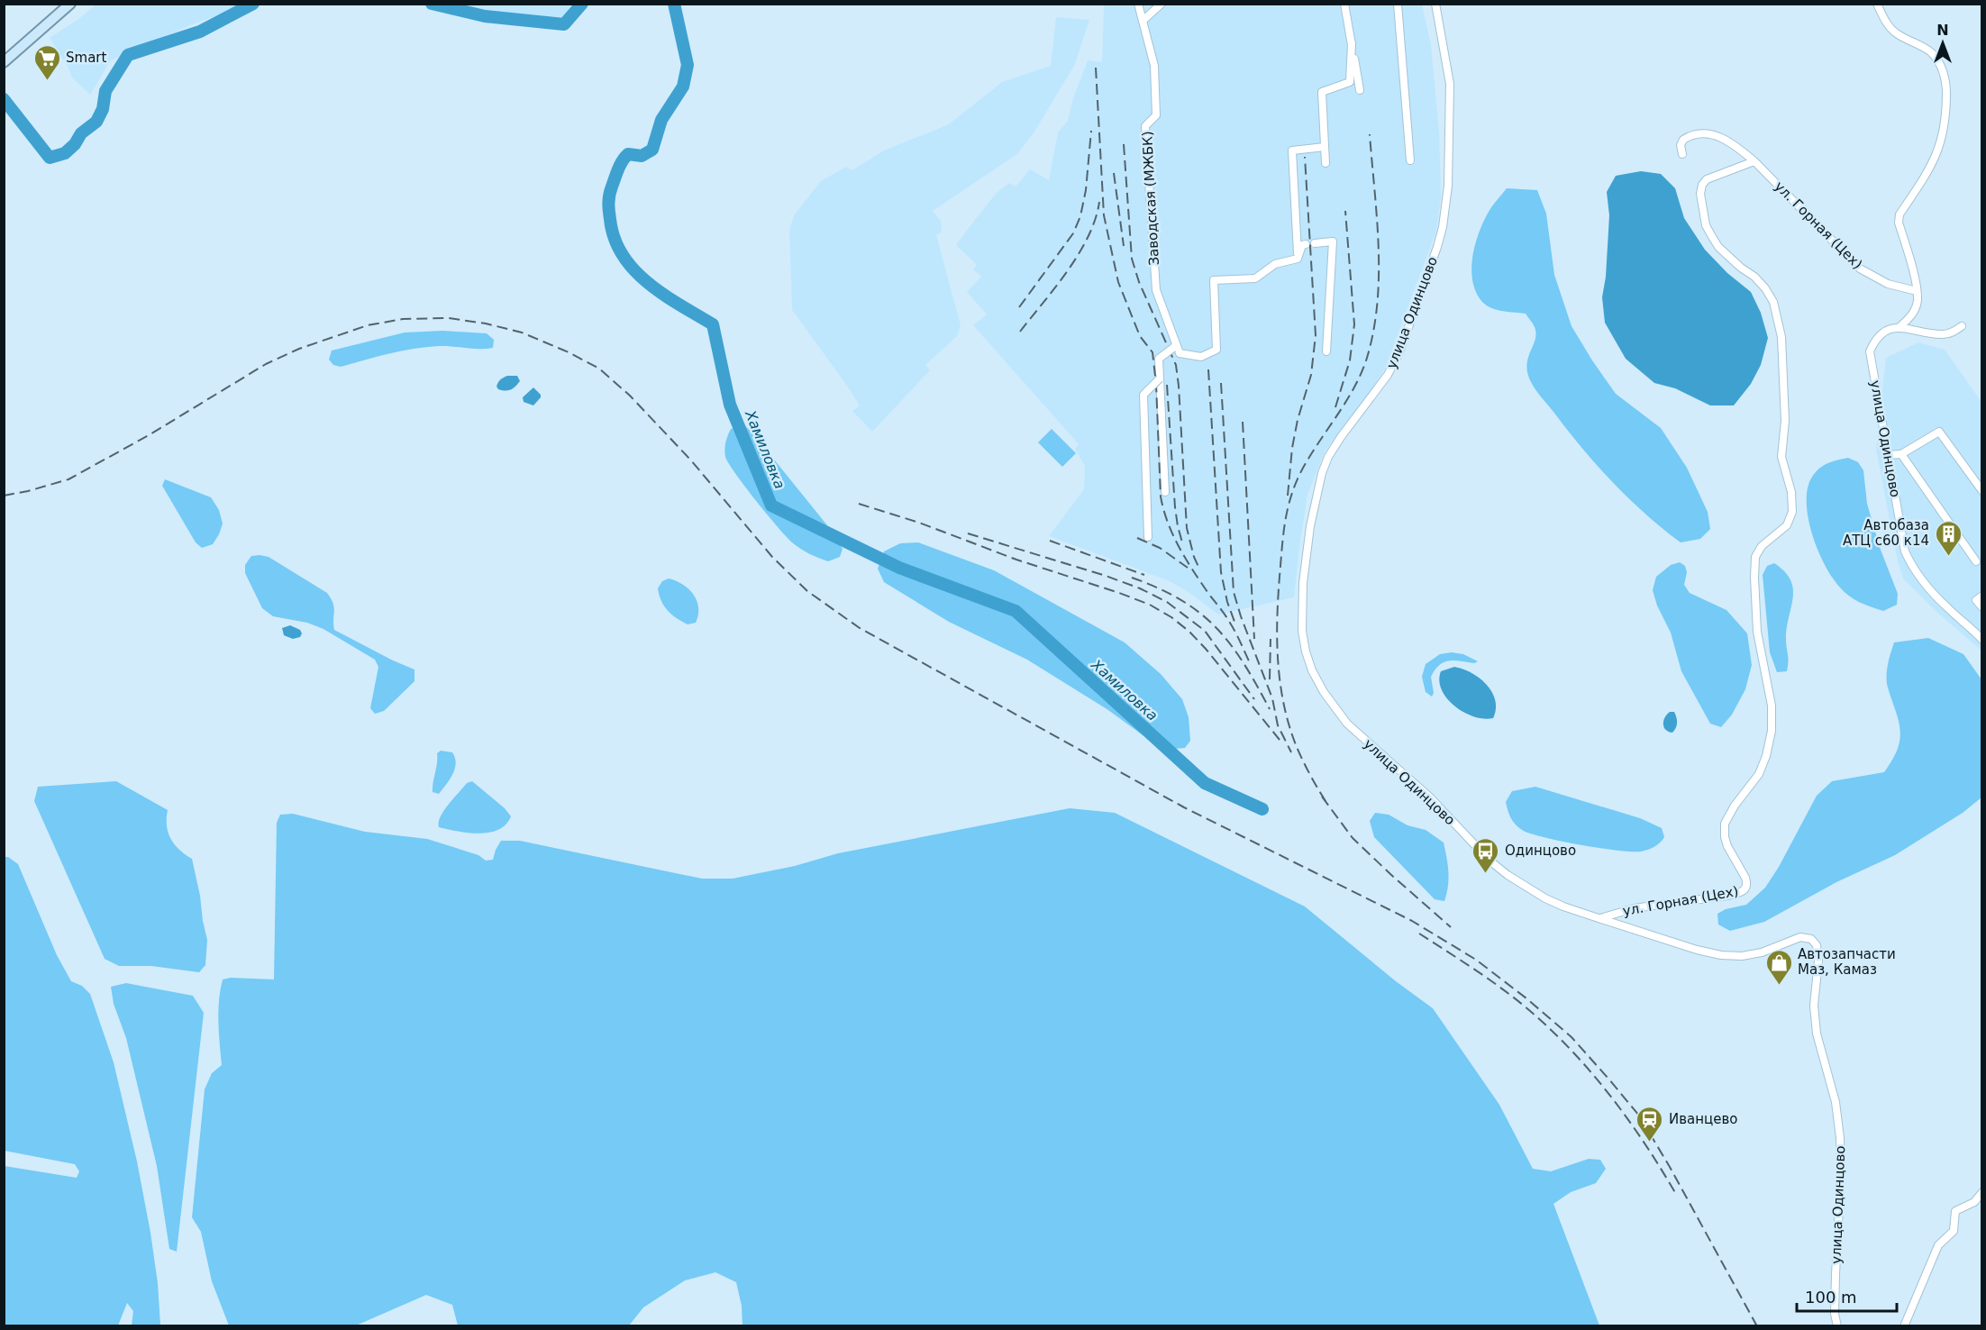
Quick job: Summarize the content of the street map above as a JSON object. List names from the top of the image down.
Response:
{
  "streets": {
    "street": ["Заводская (МЖБК)", "ул. Горная (Цех)", "улица Одинцово"]
  },
  "crossings": [
    ["ул. Горная (Цех)", "улица Одинцово"]
  ],
  "water": ["Хамиловка"],
  "places": {
    "supermarket": ["Smart"],
    "building": ["Автобаза АТЦ с60 к14"],
    "bus stop": ["Одинцово"],
    "shop": ["Автозапчасти Маз, Камаз"],
    "station": ["Иванцево"]
  },
  "scale_bar": "100 m",
  "north": "top"
}
